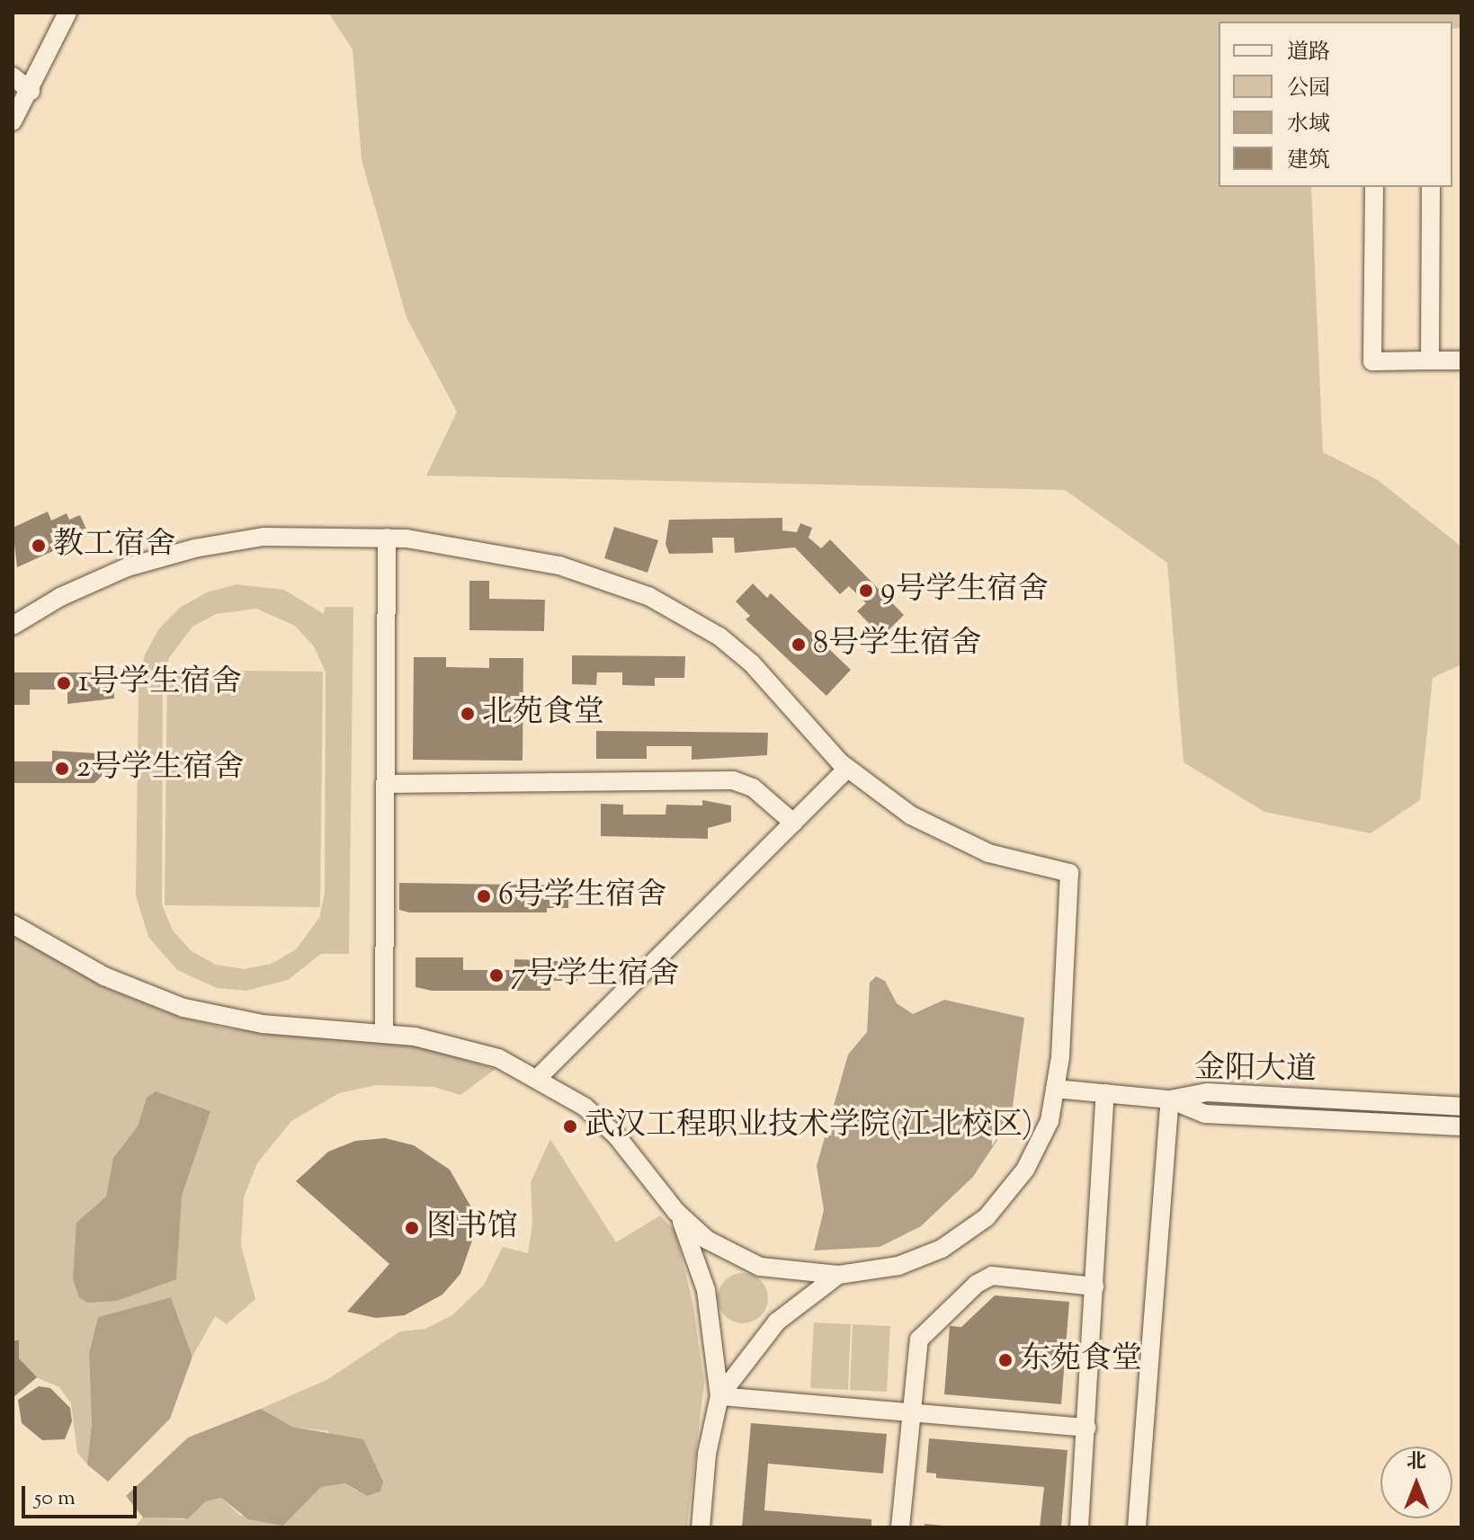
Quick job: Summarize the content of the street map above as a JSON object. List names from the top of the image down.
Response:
{
  "streets": {
    "street": ["金阳大道"]
  },
  "places": [
    "教工宿舍",
    "9号学生宿舍",
    "8号学生宿舍",
    "1号学生宿舍",
    "北苑食堂",
    "2号学生宿舍",
    "6号学生宿舍",
    "7号学生宿舍",
    "武汉工程职业技术学院(江北校区)",
    "图书馆",
    "东苑食堂"
  ],
  "legend": [
    "道路",
    "公园",
    "水域",
    "建筑"
  ],
  "scale_bar": "50 m",
  "north": "top"
}
